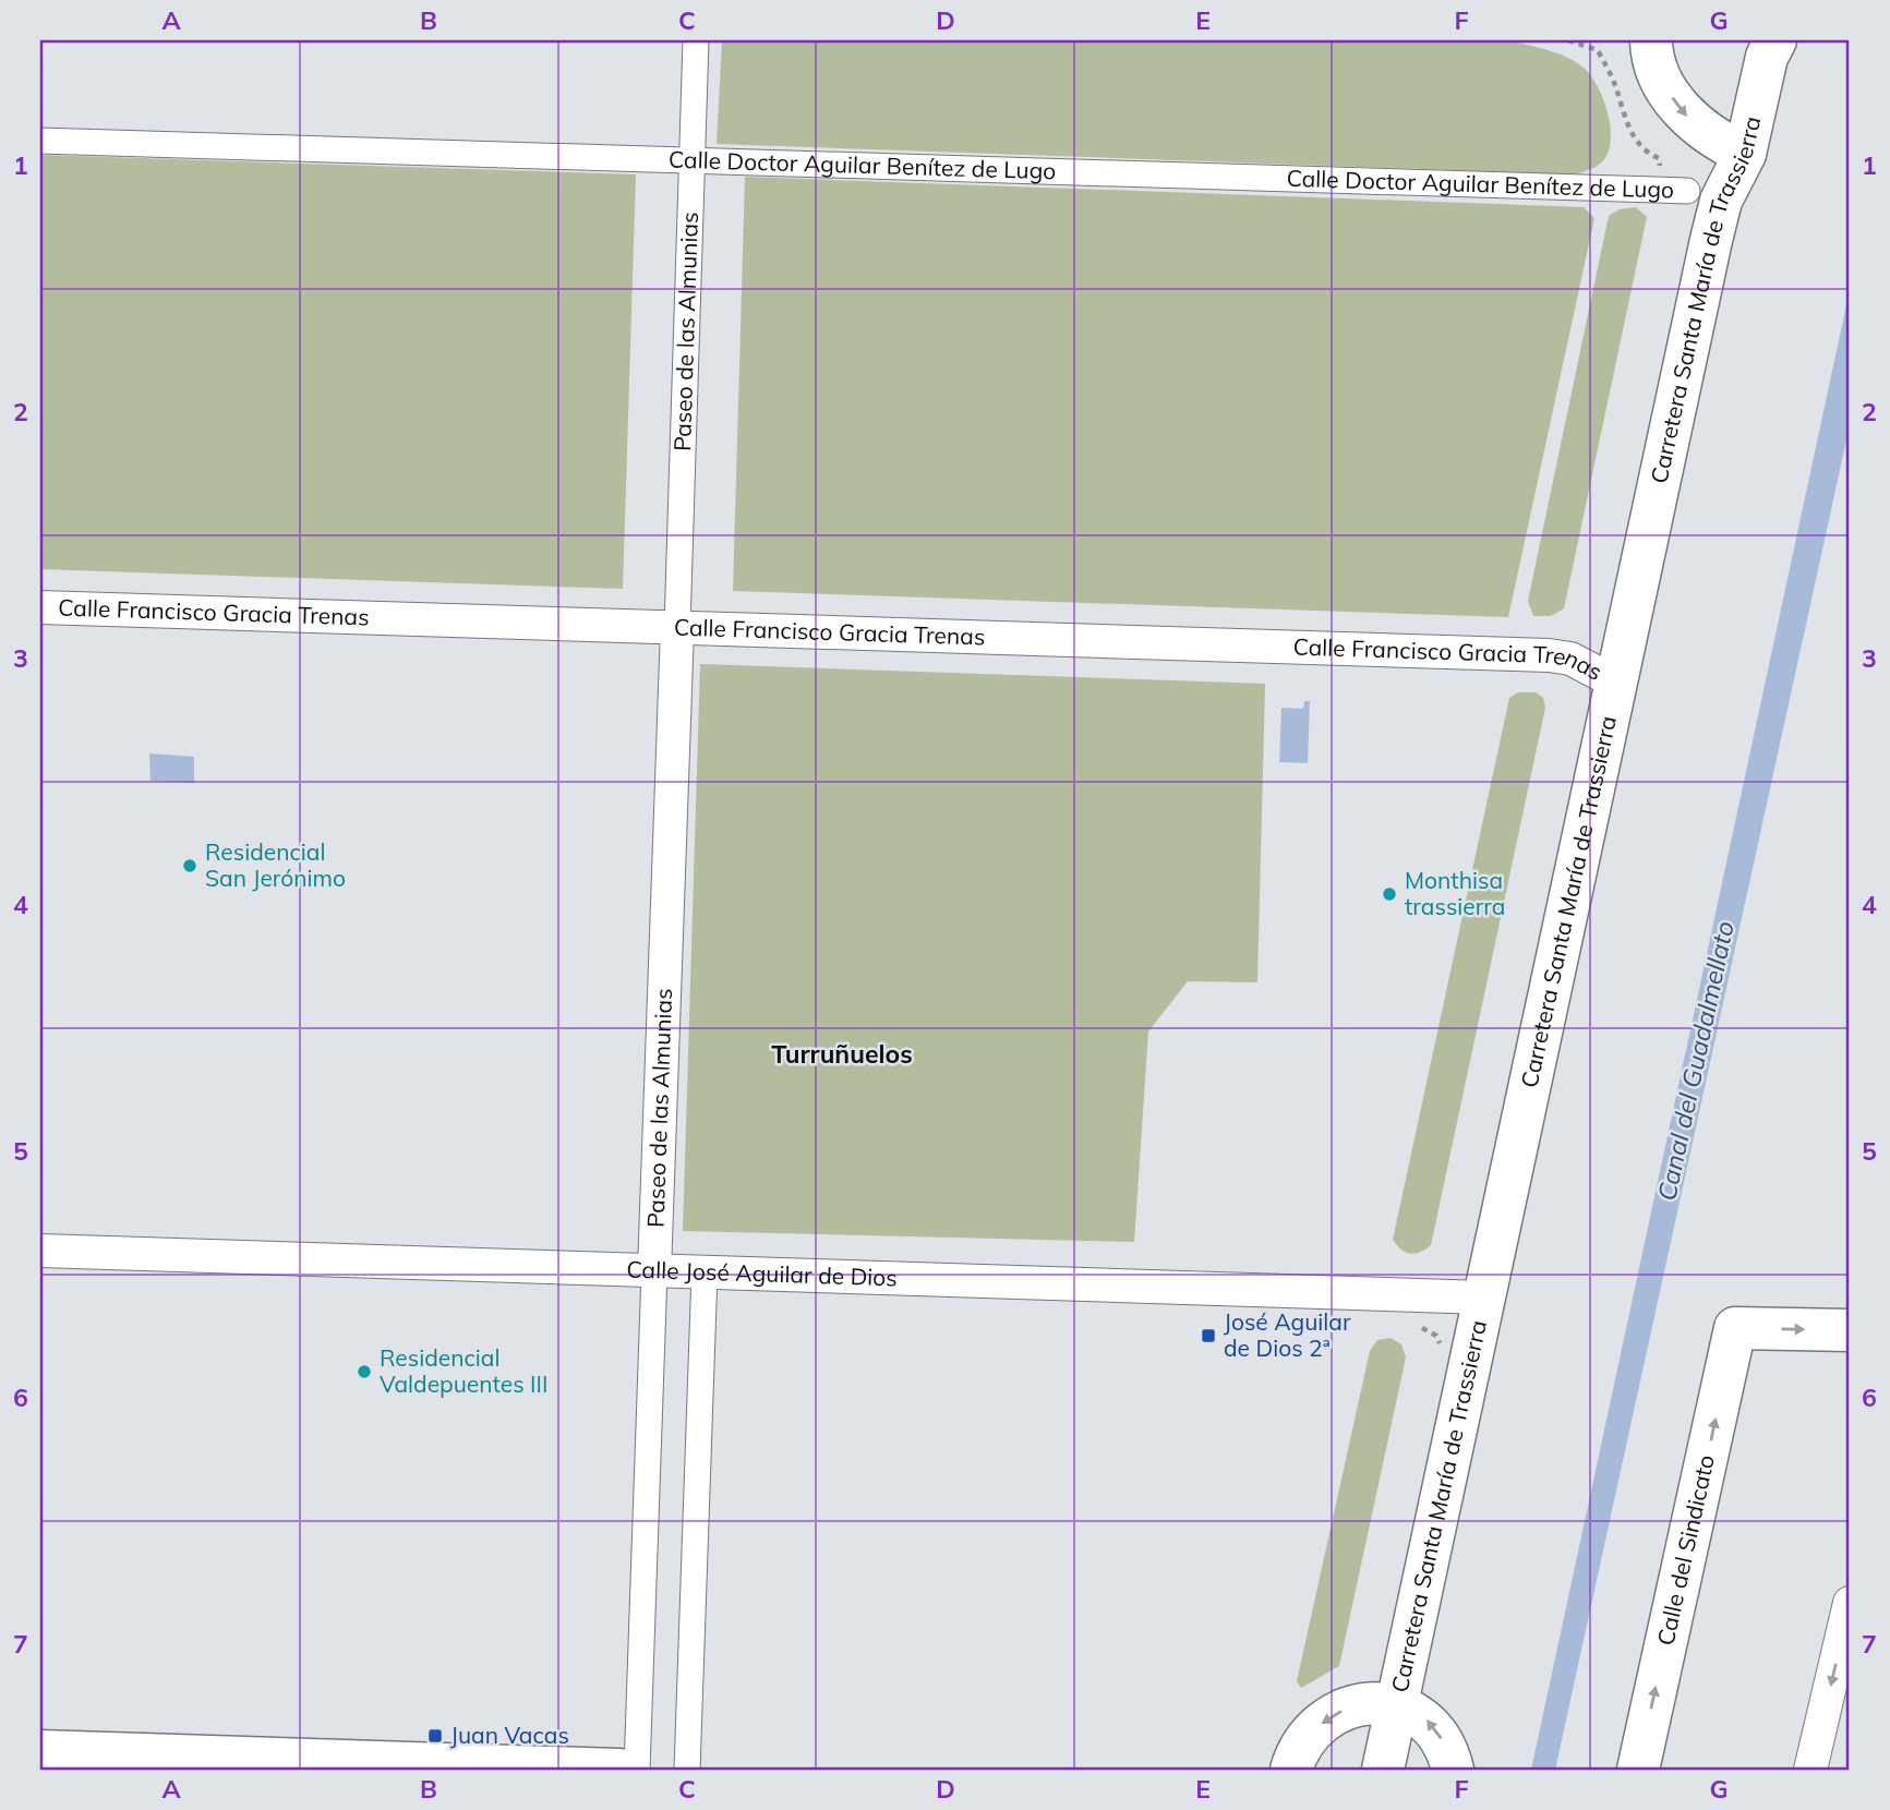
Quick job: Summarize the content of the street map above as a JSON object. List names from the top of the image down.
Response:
{
  "streets": {
    "street": [
      "Calle Doctor Aguilar Benítez de Lugo",
      "Carretera Santa María de Trassierra",
      "Paseo de las Almunias",
      "Calle Francisco Gracia Trenas",
      "Calle José Aguilar de Dios",
      "Calle del Sindicato"
    ]
  },
  "crossings": [
    ["Calle Doctor Aguilar Benítez de Lugo", "Paseo de las Almunias"],
    ["Carretera Santa María de Trassierra", "Calle Francisco Gracia Trenas"],
    ["Carretera Santa María de Trassierra", "Calle José Aguilar de Dios"],
    ["Paseo de las Almunias", "Calle Francisco Gracia Trenas"],
    ["Paseo de las Almunias", "Calle José Aguilar de Dios"]
  ],
  "one_way": ["Calle del Sindicato"],
  "districts": ["Turruñuelos"],
  "water": ["Canal del Guadalmellato"],
  "places": {
    "other": ["Residencial San Jerónimo", "Monthisa trassierra", "Residencial Valdepuentes III"],
    "transit": ["José Aguilar de Dios 2ª", "Juan Vacas"]
  },
  "grid": {
    "columns": [
      "A",
      "B",
      "C",
      "D",
      "E",
      "F",
      "G"
    ],
    "rows": [
      "1",
      "2",
      "3",
      "4",
      "5",
      "6",
      "7"
    ]
  }
}
